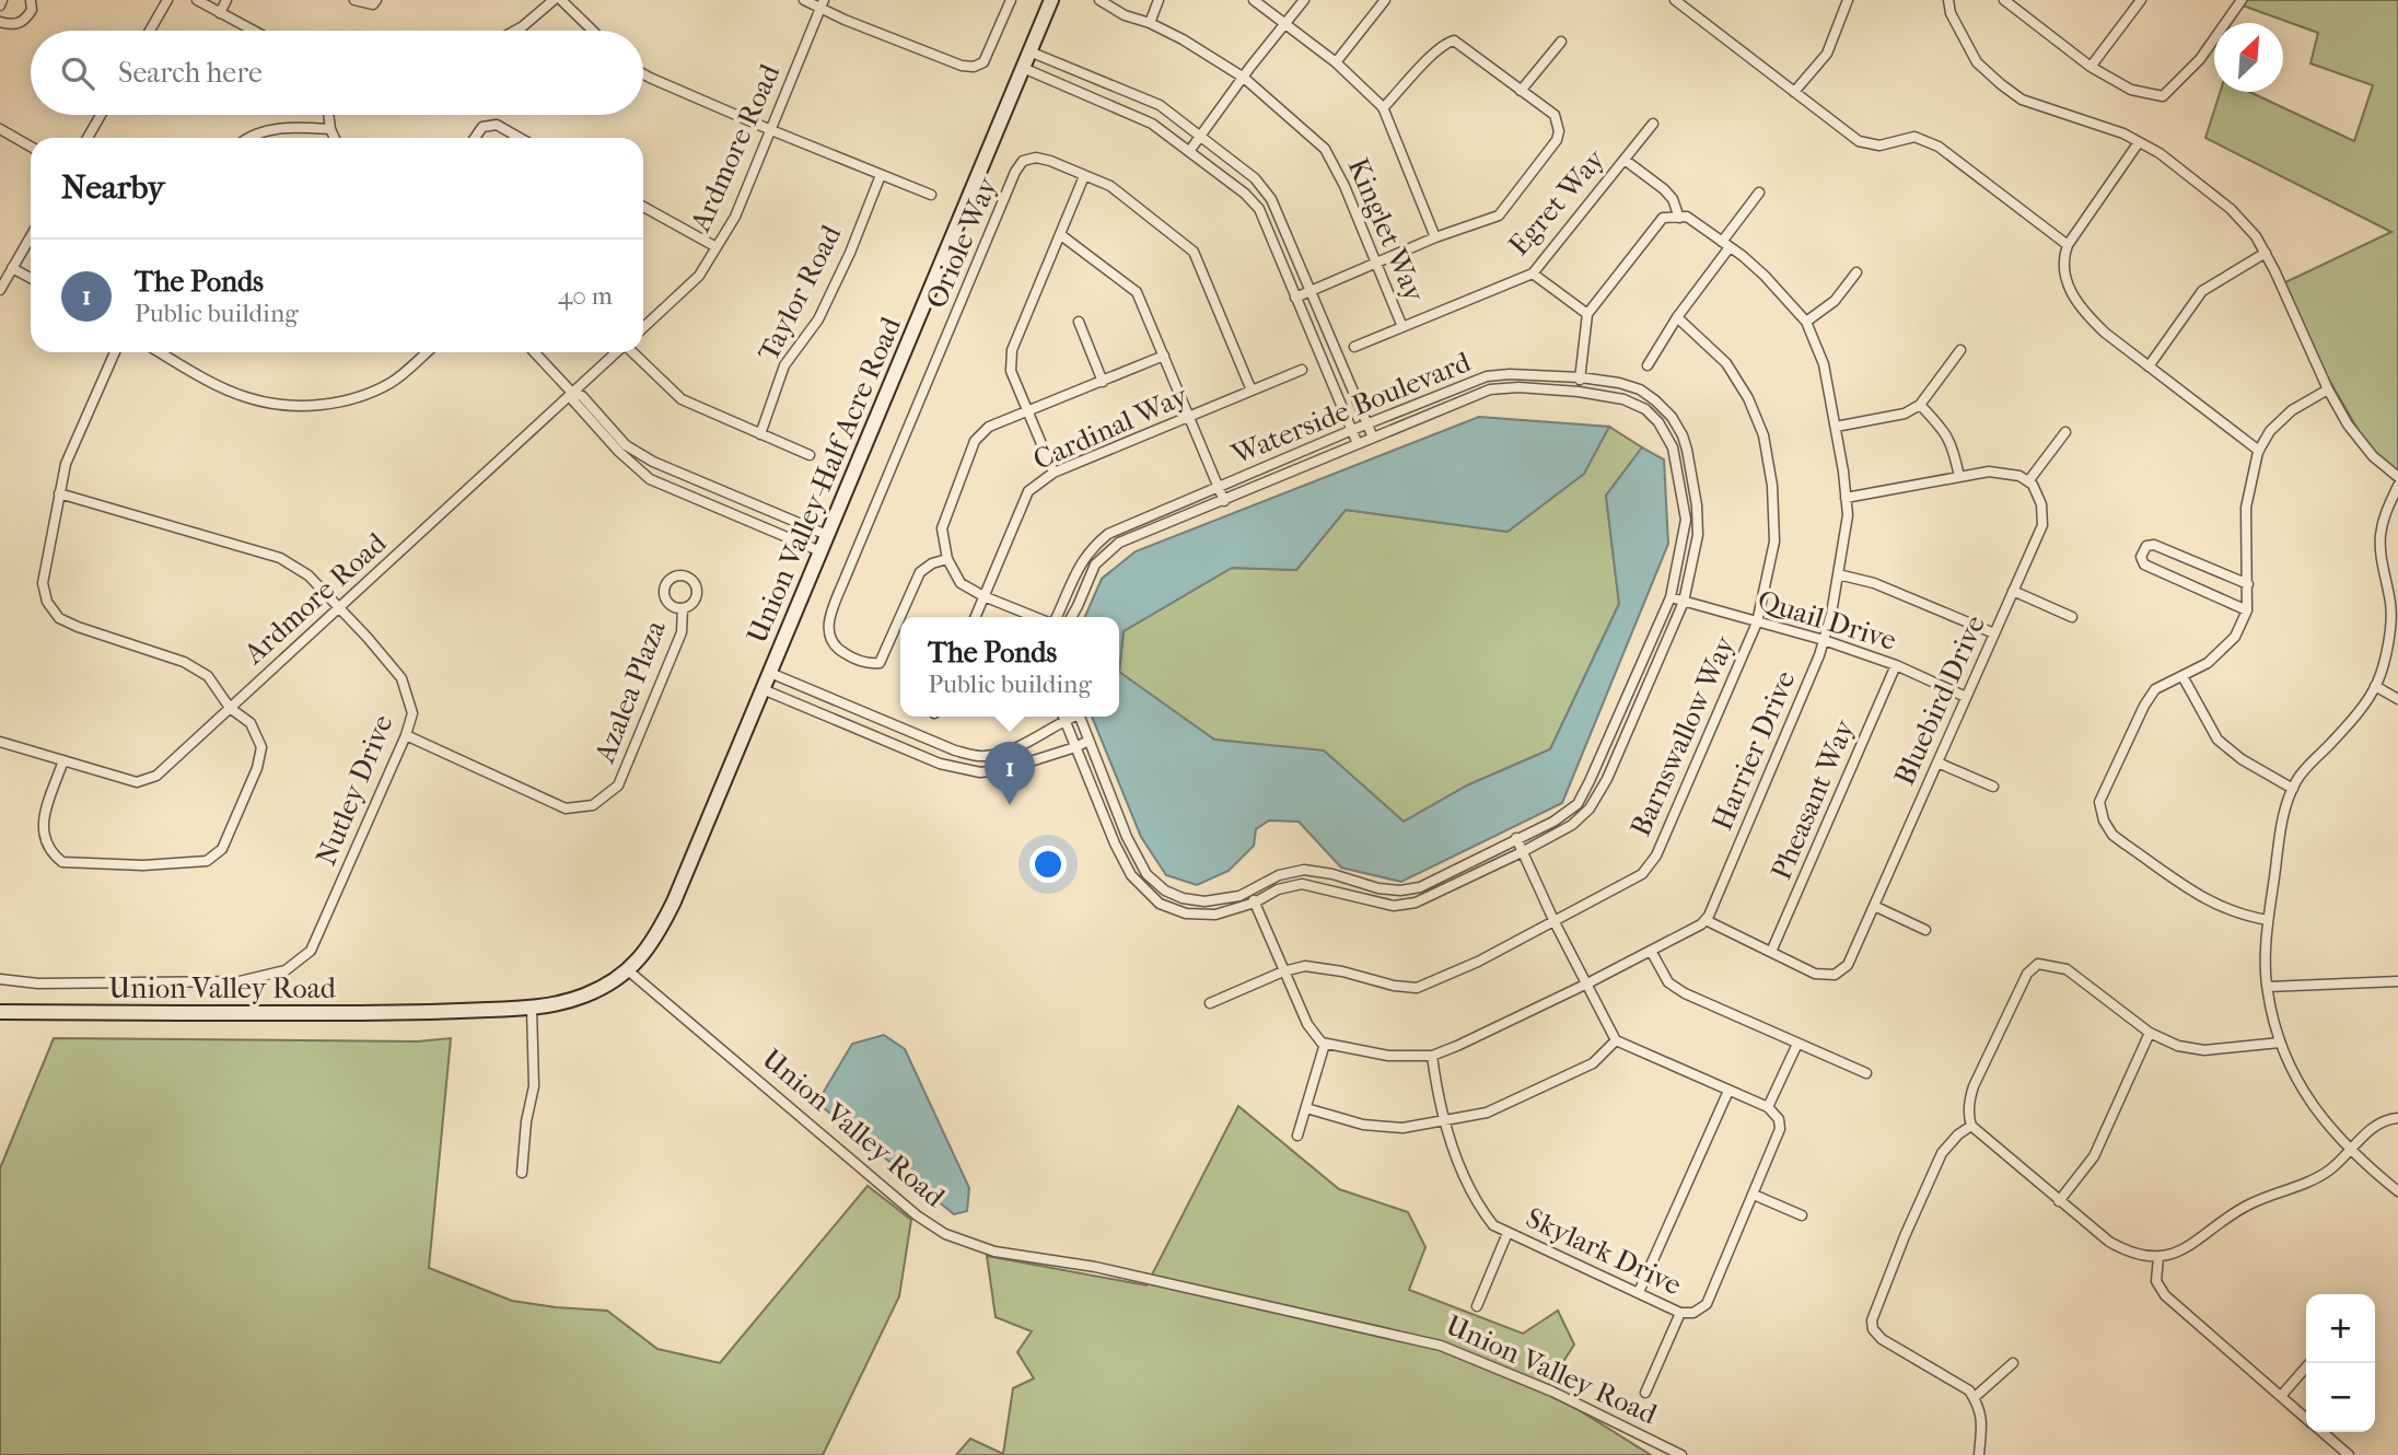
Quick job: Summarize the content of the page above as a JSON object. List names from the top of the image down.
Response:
{
  "streets": {
    "street": [
      "Ardmore Road",
      "Egret Way",
      "Kinglet Way",
      "Oriole Way",
      "Taylor Road",
      "Waterside Boulevard",
      "Cardinal Way",
      "Union Valley-Half Acre Road",
      "Quail Drive",
      "Azalea Plaza",
      "Bluebird Drive",
      "Barnswallow Way",
      "Harrier Drive",
      "Nutley Drive",
      "Pheasant Way",
      "Union Valley Road",
      "Skylark Drive"
    ]
  },
  "crossings": [
    ["Ardmore Road", "Nutley Drive"],
    ["Egret Way", "Kinglet Way"],
    ["Oriole Way", "Cardinal Way"],
    ["Waterside Boulevard", "Quail Drive"],
    ["Union Valley-Half Acre Road", "Union Valley Road"],
    ["Quail Drive", "Bluebird Drive"],
    ["Quail Drive", "Barnswallow Way"],
    ["Quail Drive", "Harrier Drive"],
    ["Quail Drive", "Pheasant Way"],
    ["Azalea Plaza", "Nutley Drive"],
    ["Bluebird Drive", "Harrier Drive"],
    ["Bluebird Drive", "Pheasant Way"]
  ],
  "north": "top right",
  "page": {
    "search": "Search here",
    "heading": "Nearby",
    "list": [
      {
        "mark": "1",
        "name": "The Ponds",
        "note": "Public building",
        "value": "40 m"
      }
    ],
    "popup": ["The Ponds", "Public building"],
    "pins": "1",
    "map_buttons": ["+", "−"]
  }
}
